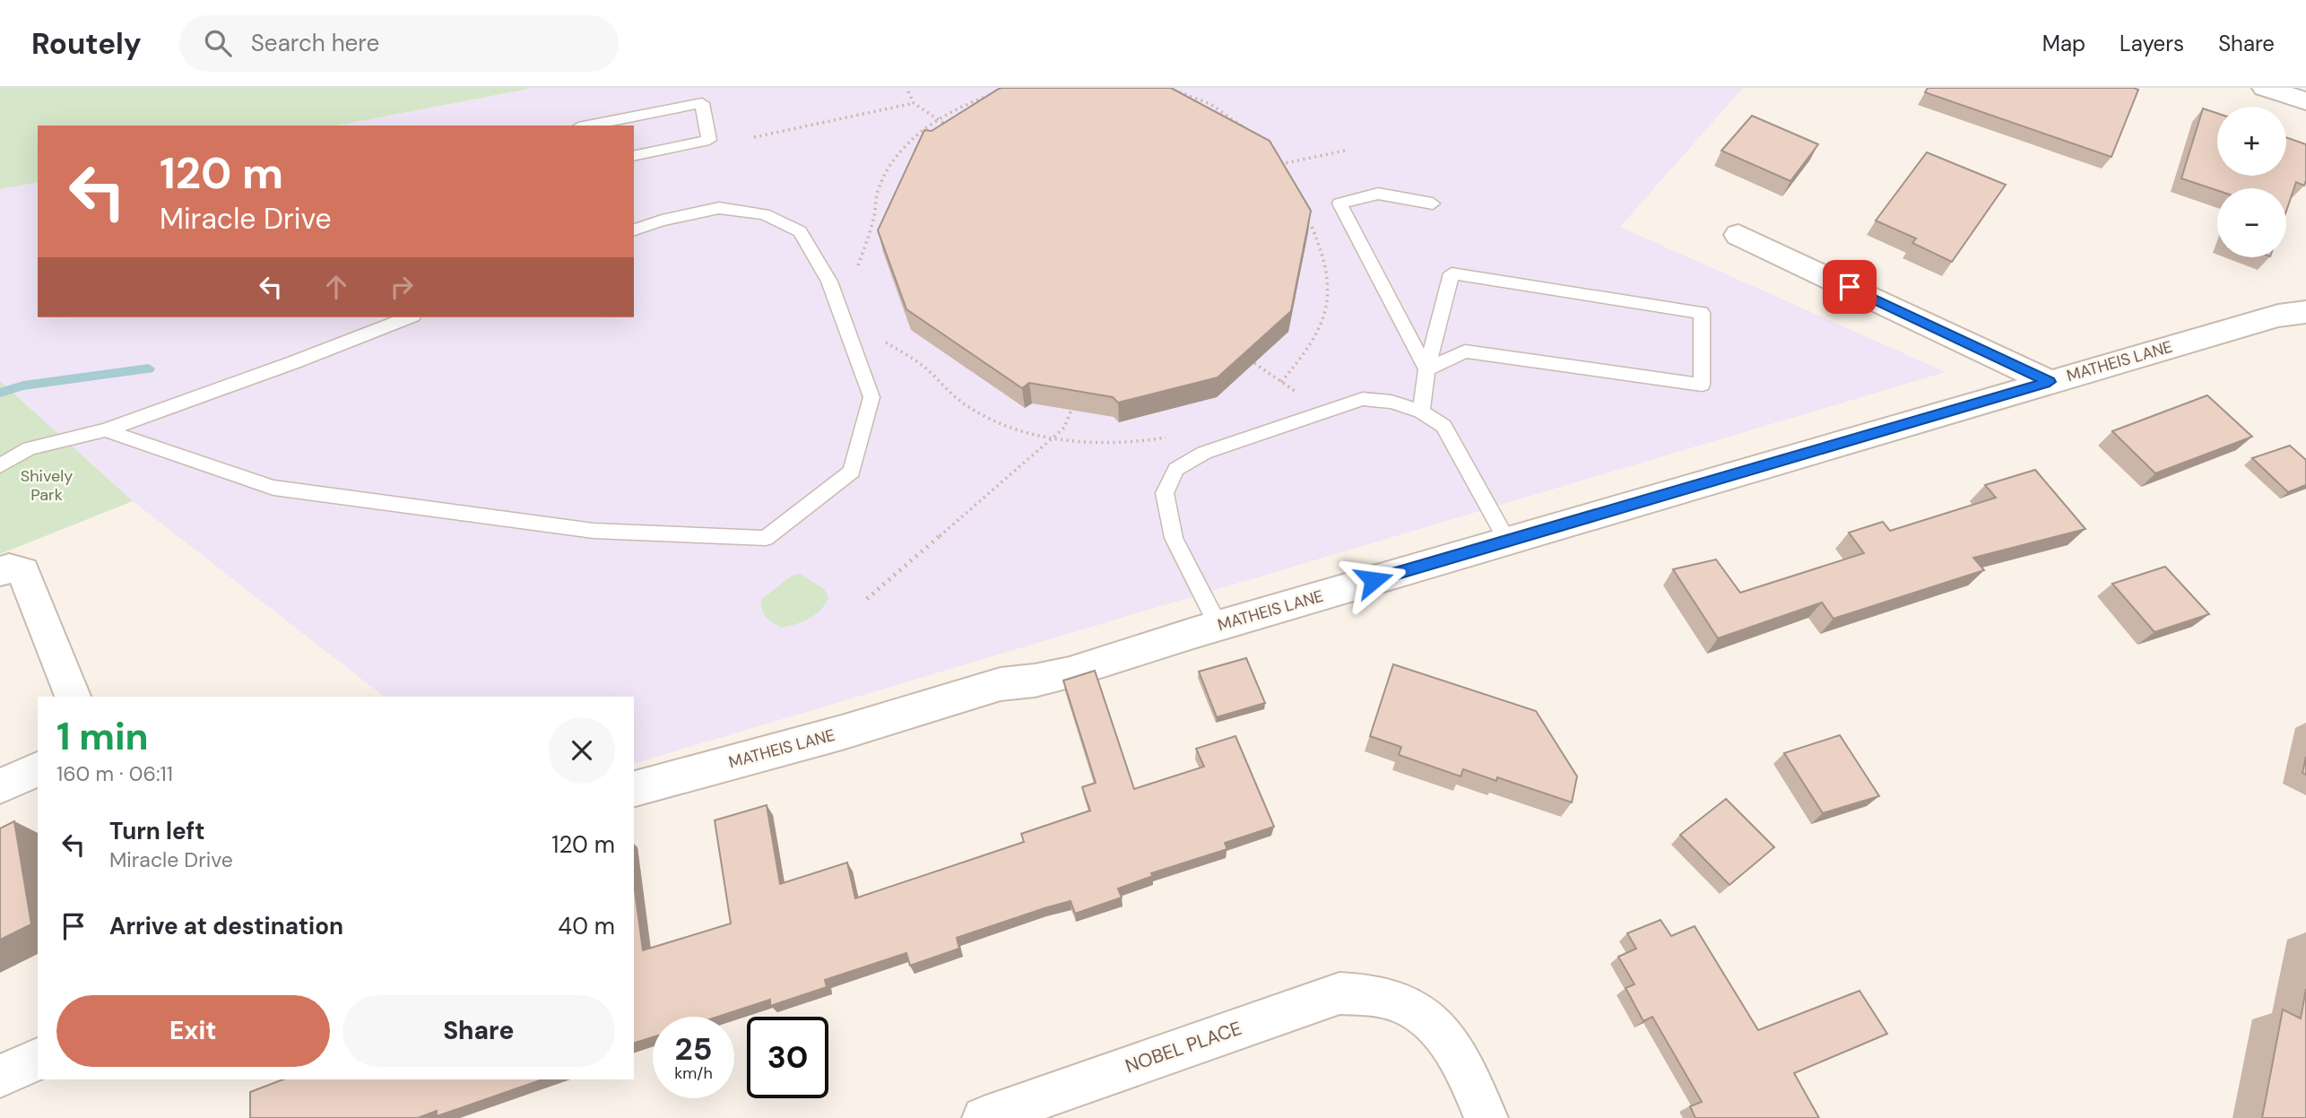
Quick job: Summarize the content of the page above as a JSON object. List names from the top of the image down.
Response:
{
  "streets": {
    "street": ["MATHEIS LANE", "NOBEL PLACE"]
  },
  "parks": ["Shively Park"],
  "page": {
    "header": "Routely",
    "search": "Search here",
    "nav": ["Map", "Layers", "Share"],
    "map_buttons": ["+", "−"],
    "turn": ["120 m", "Miracle Drive"],
    "heading": ["1 min", "160 m · 06:11"],
    "list": [
      {
        "name": "Turn left",
        "note": "Miracle Drive",
        "value": "120 m"
      },
      {
        "name": "Arrive at destination",
        "value": "40 m"
      }
    ],
    "buttons": ["Exit", "Share"],
    "speed": "25 km/h",
    "limit": "30"
  }
}
